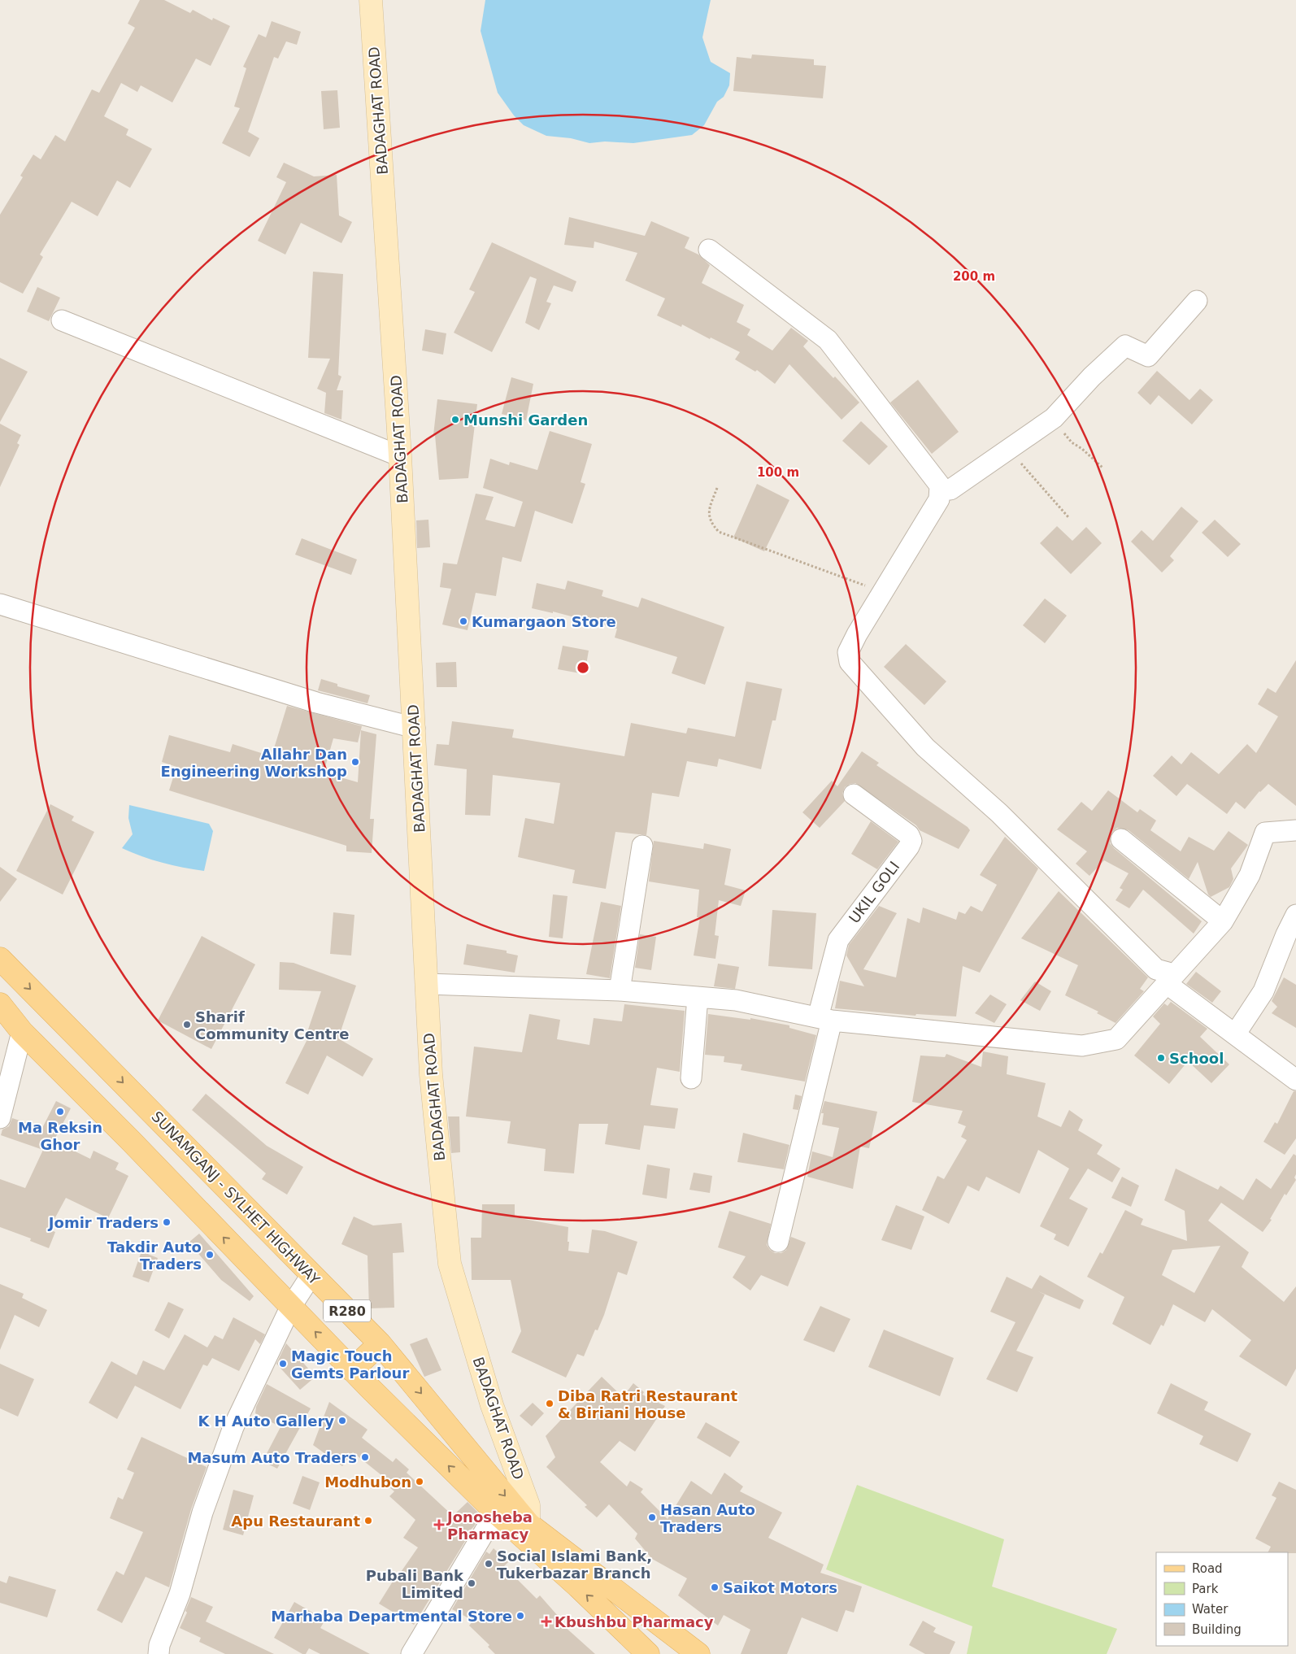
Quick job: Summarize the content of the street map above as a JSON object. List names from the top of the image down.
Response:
{
  "streets": {
    "main road": ["BADAGHAT ROAD", "SUNAMGANJ - SYLHET HIGHWAY", "R280"],
    "street": ["UKIL GOLI"]
  },
  "crossings": [
    ["BADAGHAT ROAD", "SUNAMGANJ - SYLHET HIGHWAY"]
  ],
  "places": {
    "other": [
      "Munshi Garden",
      "Kumargaon Store",
      "Allahr Dan Engineering Workshop",
      "Sharif Community Centre",
      "School",
      "Ma Reksin Ghor",
      "Jomir Traders",
      "Takdir Auto Traders",
      "Magic Touch Gemts Parlour",
      "Diba Ratri Restaurant & Biriani House",
      "K H Auto Gallery",
      "Masum Auto Traders",
      "Modhubon",
      "Hasan Auto Traders",
      "Apu Restaurant",
      "Social Islami Bank, Tukerbazar Branch",
      "Pubali Bank Limited",
      "Saikot Motors",
      "Marhaba Departmental Store"
    ],
    "health": ["Jonosheba Pharmacy", "Kbushbu Pharmacy"]
  },
  "legend": [
    "Road",
    "Park",
    "Water",
    "Building"
  ],
  "rings": ["200 m", "100 m"]
}
